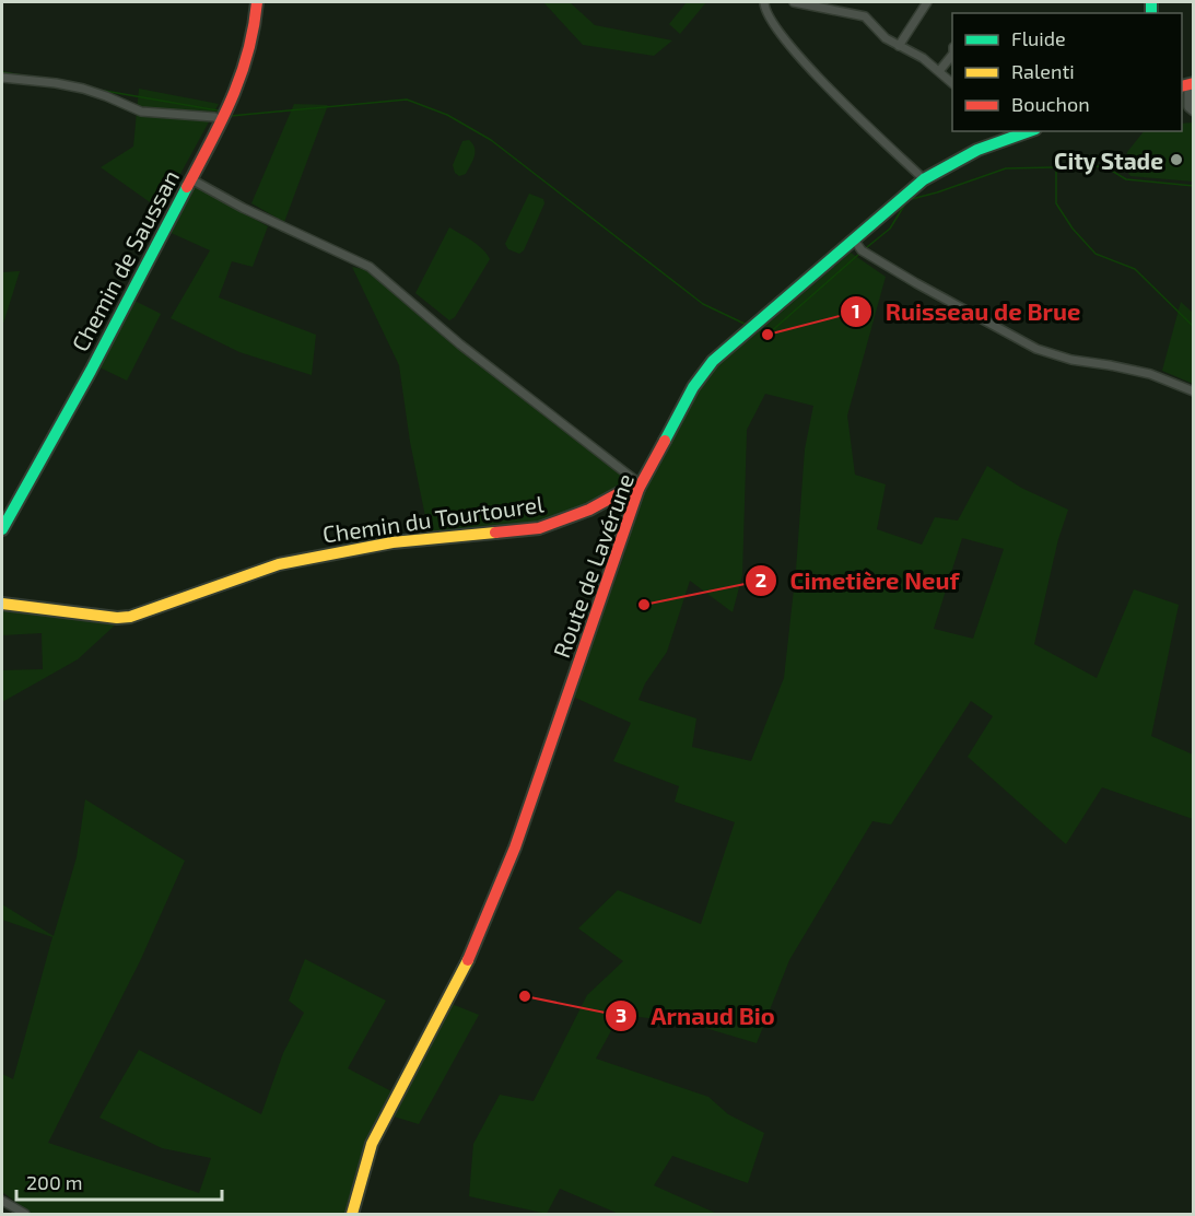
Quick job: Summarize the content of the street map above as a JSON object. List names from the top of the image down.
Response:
{
  "streets": {
    "street": ["Chemin de Saussan", "Chemin du Tourtourel", "Route de Lavérune"]
  },
  "crossings": [
    ["Chemin du Tourtourel", "Route de Lavérune"]
  ],
  "places": [
    "City Stade",
    "Ruisseau de Brue",
    "Cimetière Neuf",
    "Arnaud Bio"
  ],
  "legend": ["Fluide", "Ralenti", "Bouchon"],
  "scale_bar": "200 m"
}
